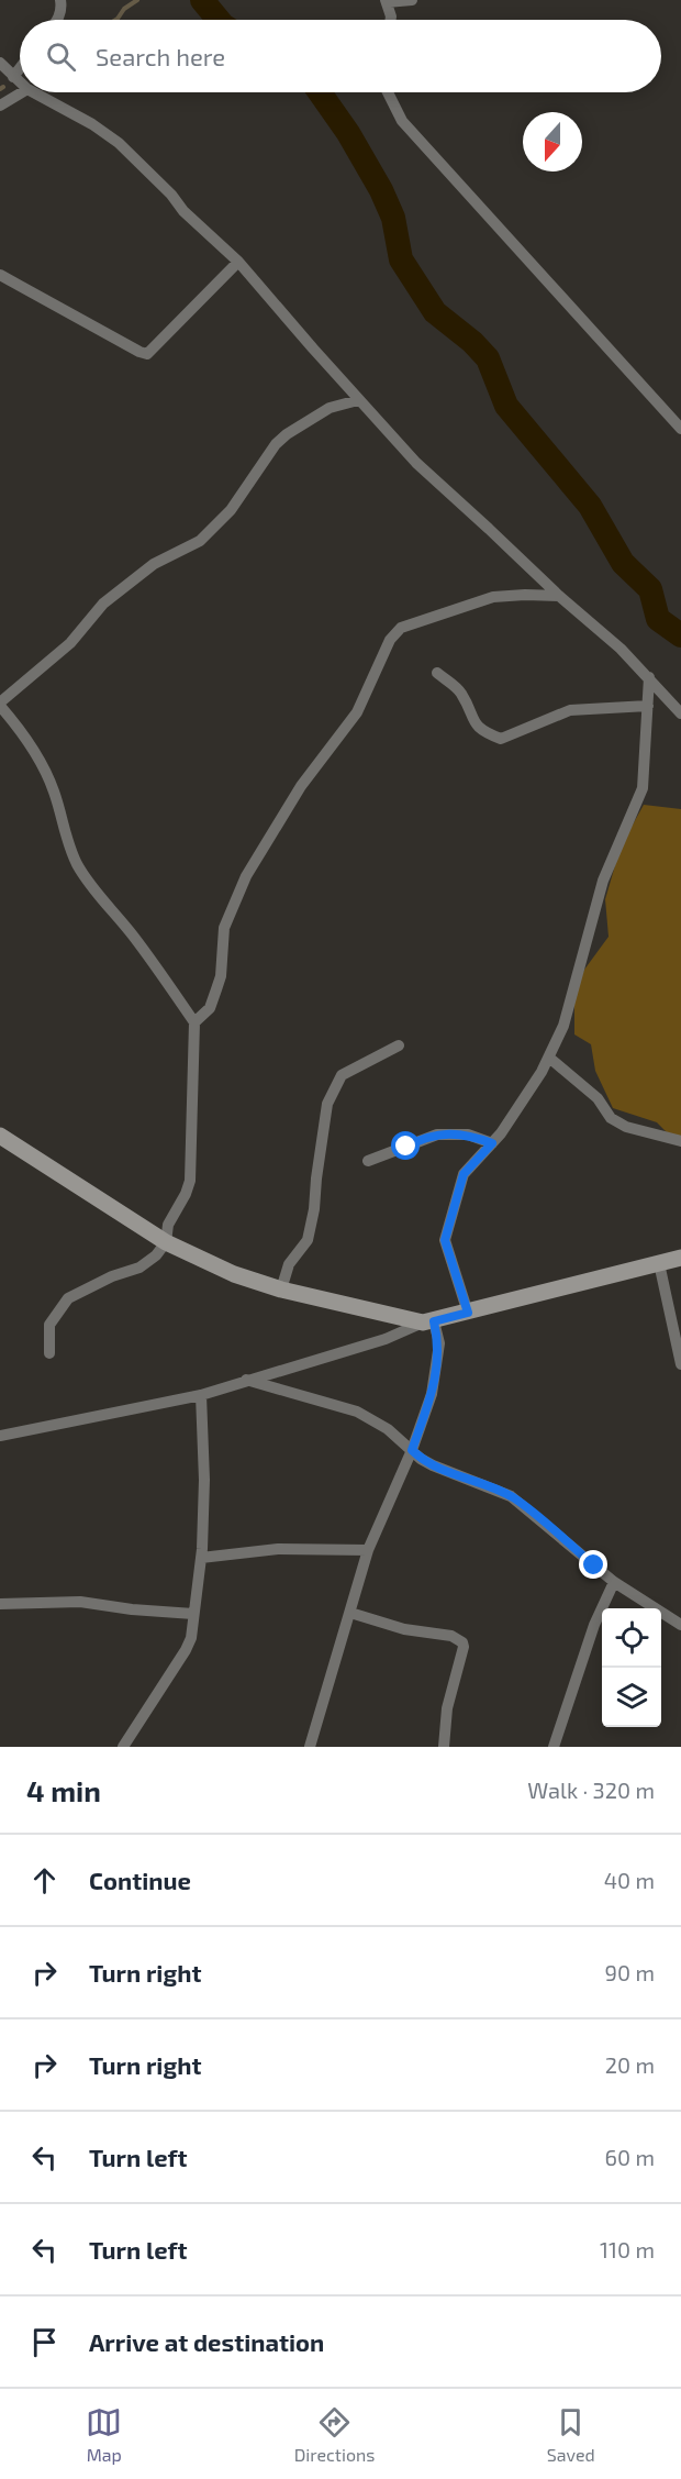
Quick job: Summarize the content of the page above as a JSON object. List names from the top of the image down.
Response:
{
  "north": "bottom",
  "page": {
    "search": "Search here",
    "heading": ["4 min", "Walk · 320 m"],
    "list": [
      ["Continue", "40 m"],
      ["Turn right", "90 m"],
      ["Turn right", "20 m"],
      ["Turn left", "60 m"],
      ["Turn left", "110 m"],
      "Arrive at destination"
    ],
    "nav": ["Map", "Directions", "Saved"]
  }
}
